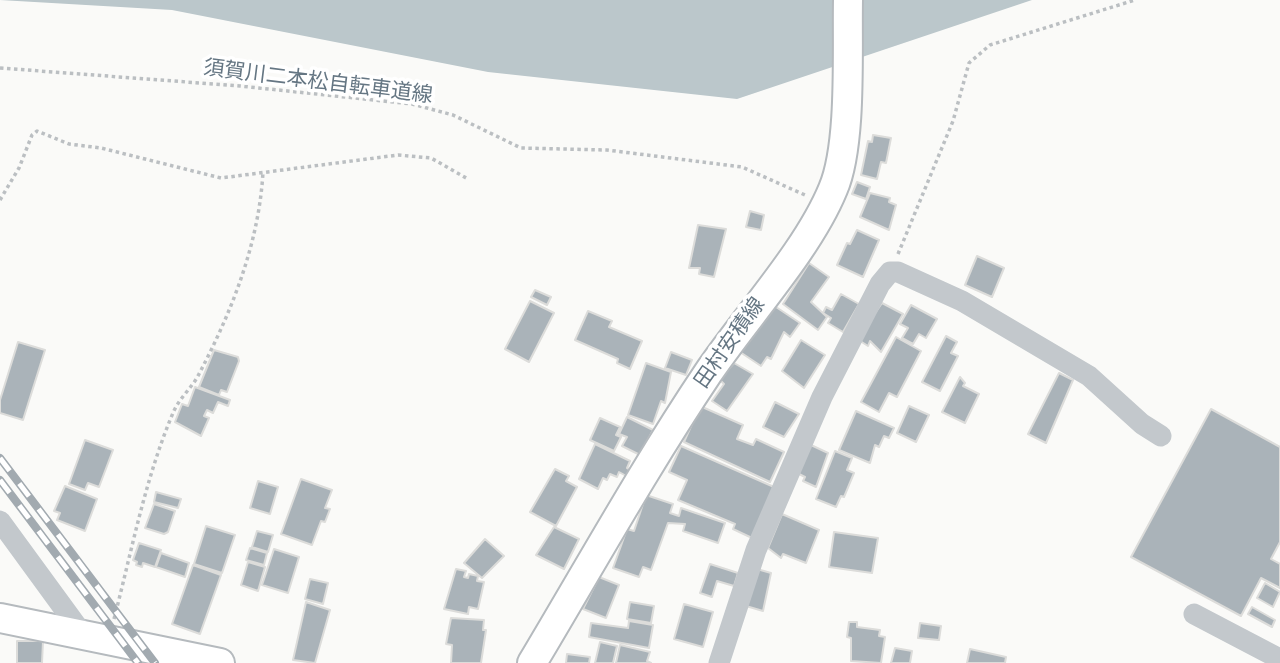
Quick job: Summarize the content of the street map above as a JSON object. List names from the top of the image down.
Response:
{
  "streets": {
    "main road": ["田村安積線"],
    "path": ["須賀川二本松自転車道線"]
  },
  "crossings": [
    ["須賀川二本松自転車道線", "田村安積線"]
  ]
}
